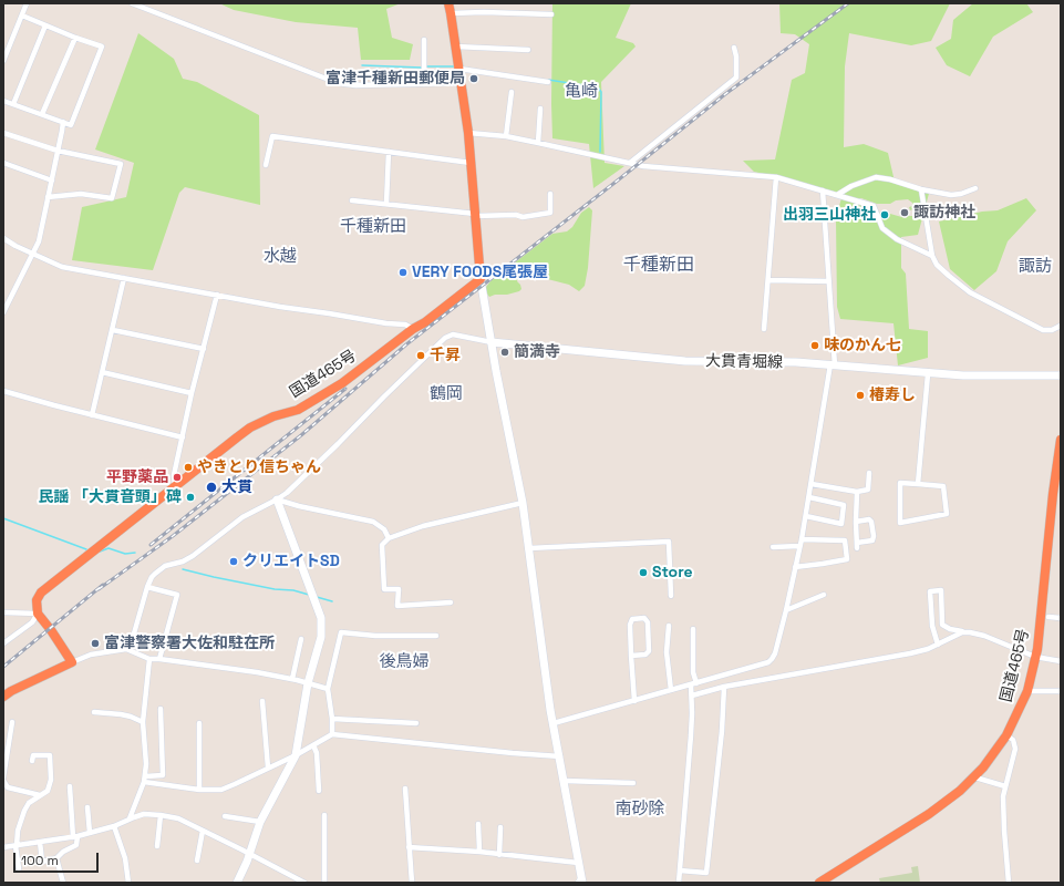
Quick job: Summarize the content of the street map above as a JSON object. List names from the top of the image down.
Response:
{
  "streets": {
    "highway": ["国道465号"],
    "street": ["大貫青堀線"]
  },
  "districts": [
    "亀崎",
    "千種新田",
    "水越",
    "千種新田",
    "諏訪",
    "鶴岡",
    "後鳥婦",
    "南砂除"
  ],
  "places": [
    "富津千種新田郵便局",
    "諏訪神社",
    "出羽三山神社",
    "VERY FOODS尾張屋",
    "味のかん七",
    "簡満寺",
    "千昇",
    "椿寿し",
    "やきとり信ちゃん",
    "平野薬品",
    "大貫",
    "民謡 「大貫音頭」碑",
    "クリエイトSD",
    "Store",
    "富津警察署大佐和駐在所"
  ],
  "scale_bar": "100 m"
}
